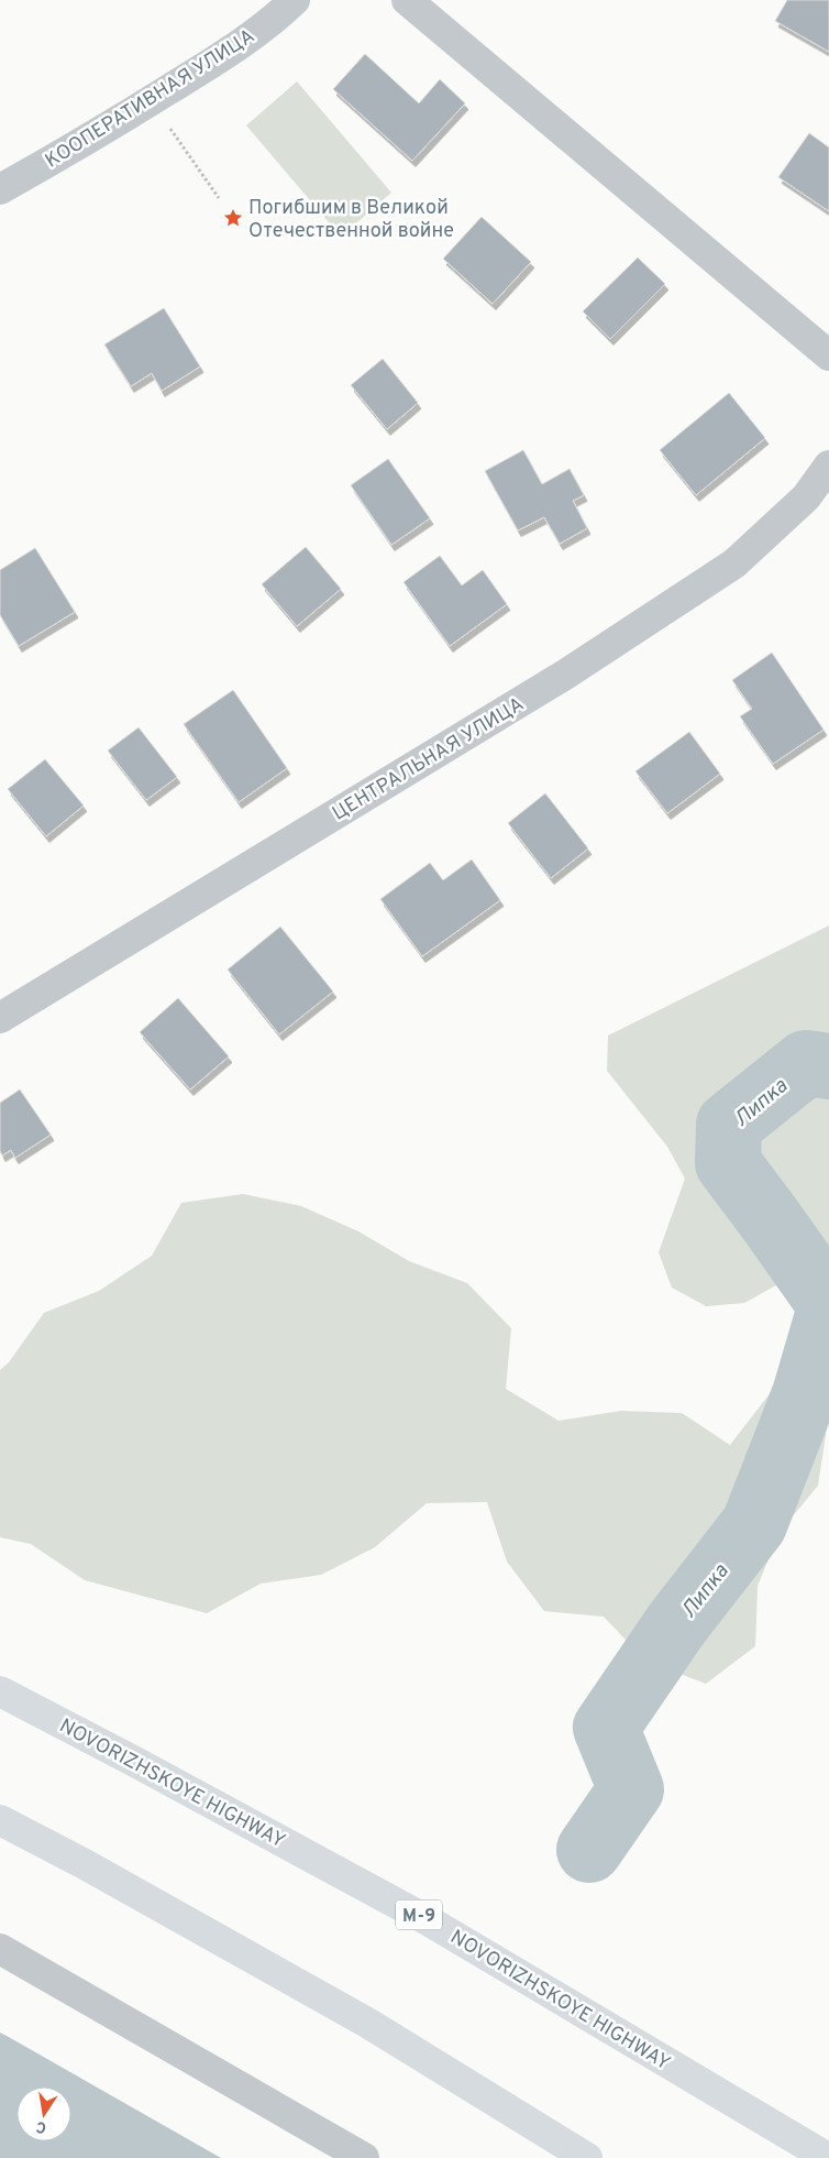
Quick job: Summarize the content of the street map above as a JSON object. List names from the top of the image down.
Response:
{
  "streets": {
    "highway": ["NOVORIZHSKOYE HIGHWAY", "М-9"],
    "street": ["КООПЕРАТИВНАЯ УЛИЦА", "ЦЕНТРАЛЬНАЯ УЛИЦА"]
  },
  "water": ["Липка"],
  "places": {
    "place": ["Погибшим в Великой Отечественной войне"]
  },
  "north": "bottom"
}
